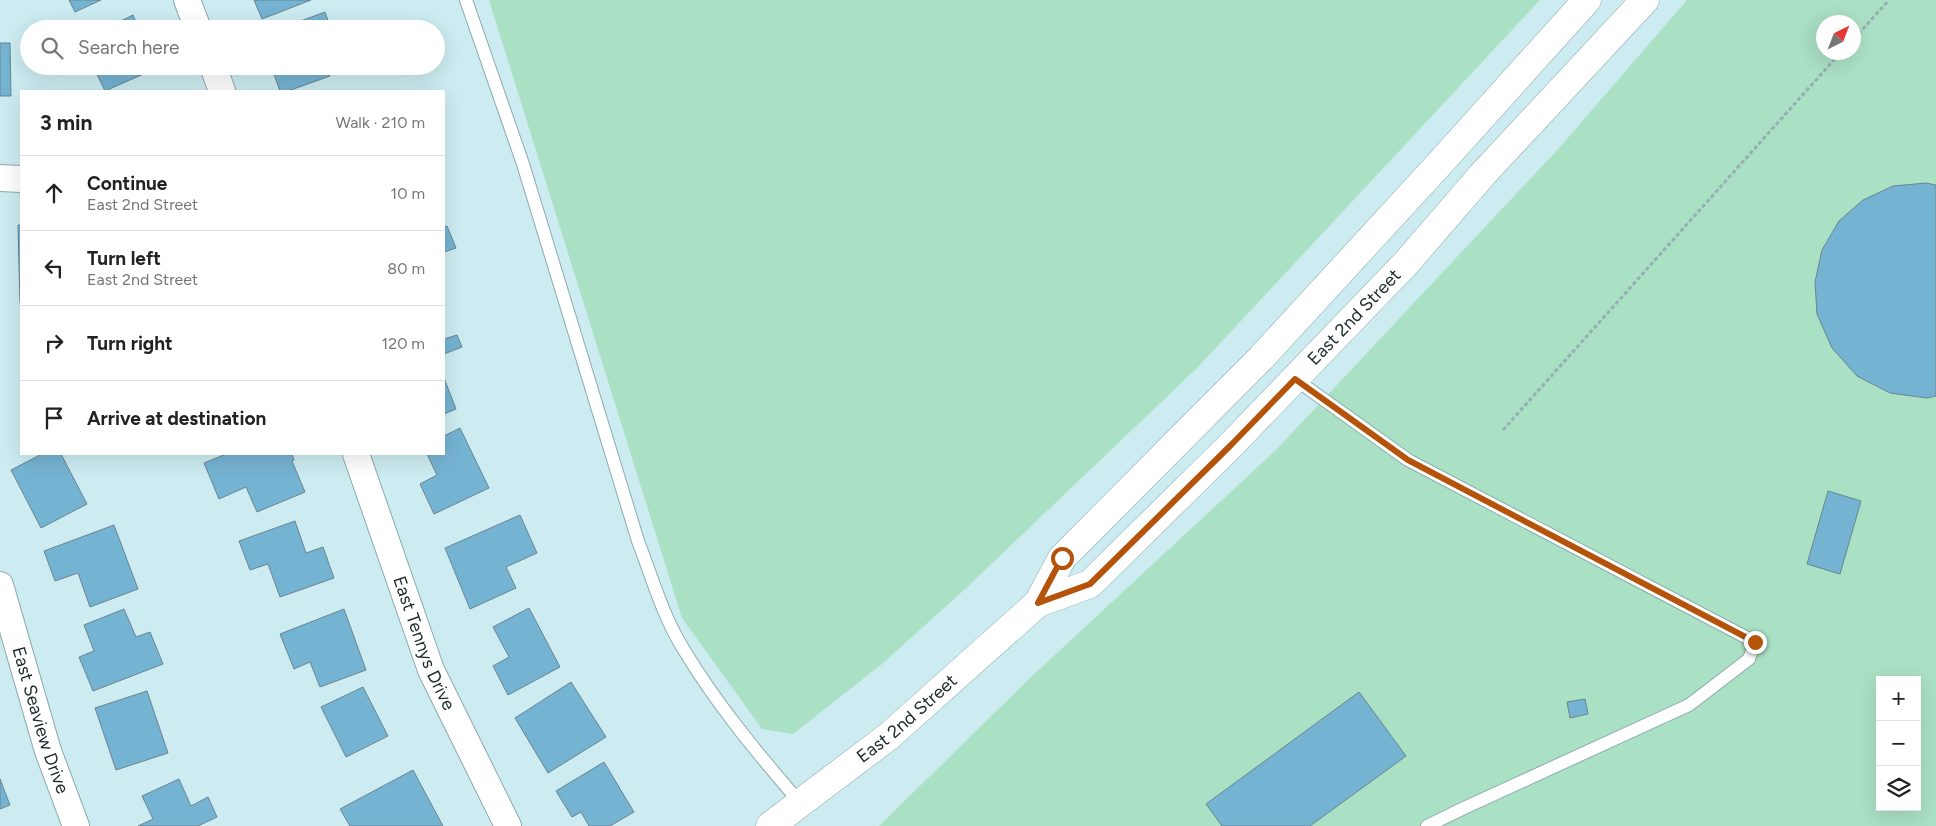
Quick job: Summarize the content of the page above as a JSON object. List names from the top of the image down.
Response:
{
  "streets": {
    "main road": ["East 2nd Street"],
    "street": ["East Tennys Drive", "East Seaview Drive"]
  },
  "north": "top right",
  "page": {
    "search": "Search here",
    "heading": ["3 min", "Walk · 210 m"],
    "list": [
      ["Continue", "East 2nd Street", "10 m"],
      ["Turn left", "East 2nd Street", "80 m"],
      ["Turn right", "120 m"],
      "Arrive at destination"
    ],
    "map_buttons": ["+", "−"]
  }
}
